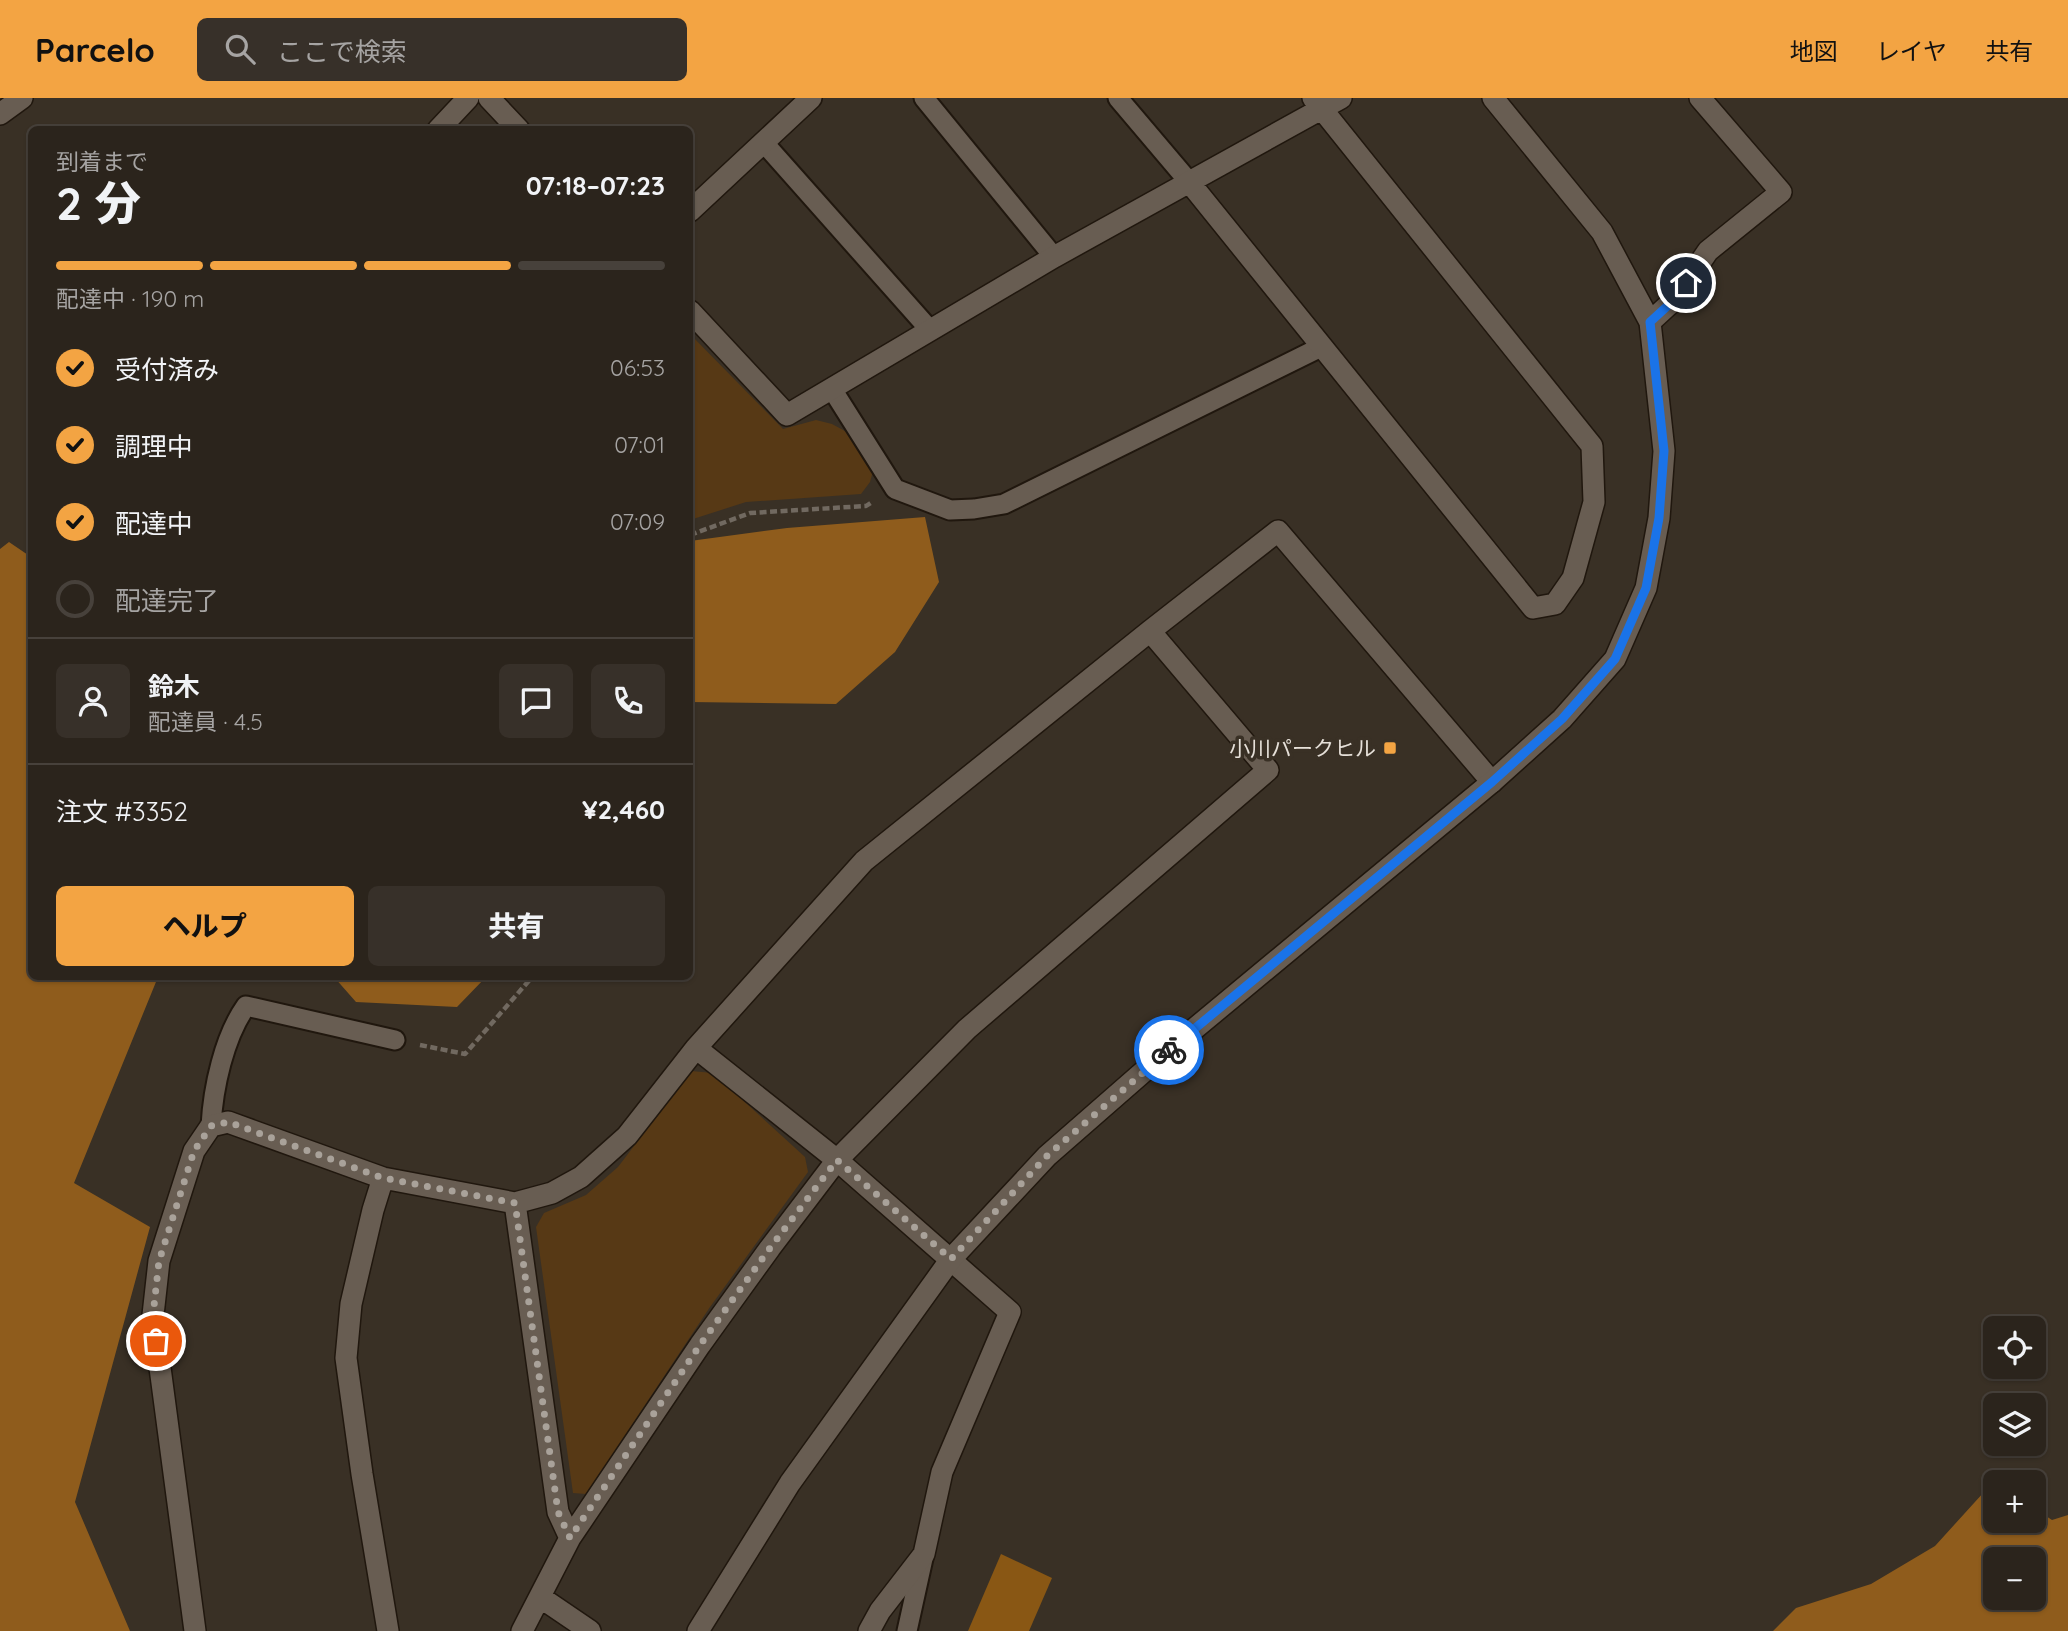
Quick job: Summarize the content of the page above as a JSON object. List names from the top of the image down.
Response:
{
  "places": {
    "transit": ["小川パークヒル"]
  },
  "page": {
    "header": "Parcelo",
    "search": "ここで検索",
    "nav": ["地図", "レイヤ", "共有"],
    "heading": ["2 分", "到着まで", "07:18–07:23"],
    "panel": [
      "鈴木",
      "配達員 · 4.5",
      "注文 #3352",
      "¥2,460"
    ],
    "bar": "配達中 · 190 m",
    "list": [
      ["受付済み", "06:53"],
      ["調理中", "07:01"],
      ["配達中", "07:09"],
      "配達完了"
    ],
    "buttons": ["ヘルプ", "共有"],
    "map_buttons": ["+", "−"]
  }
}
